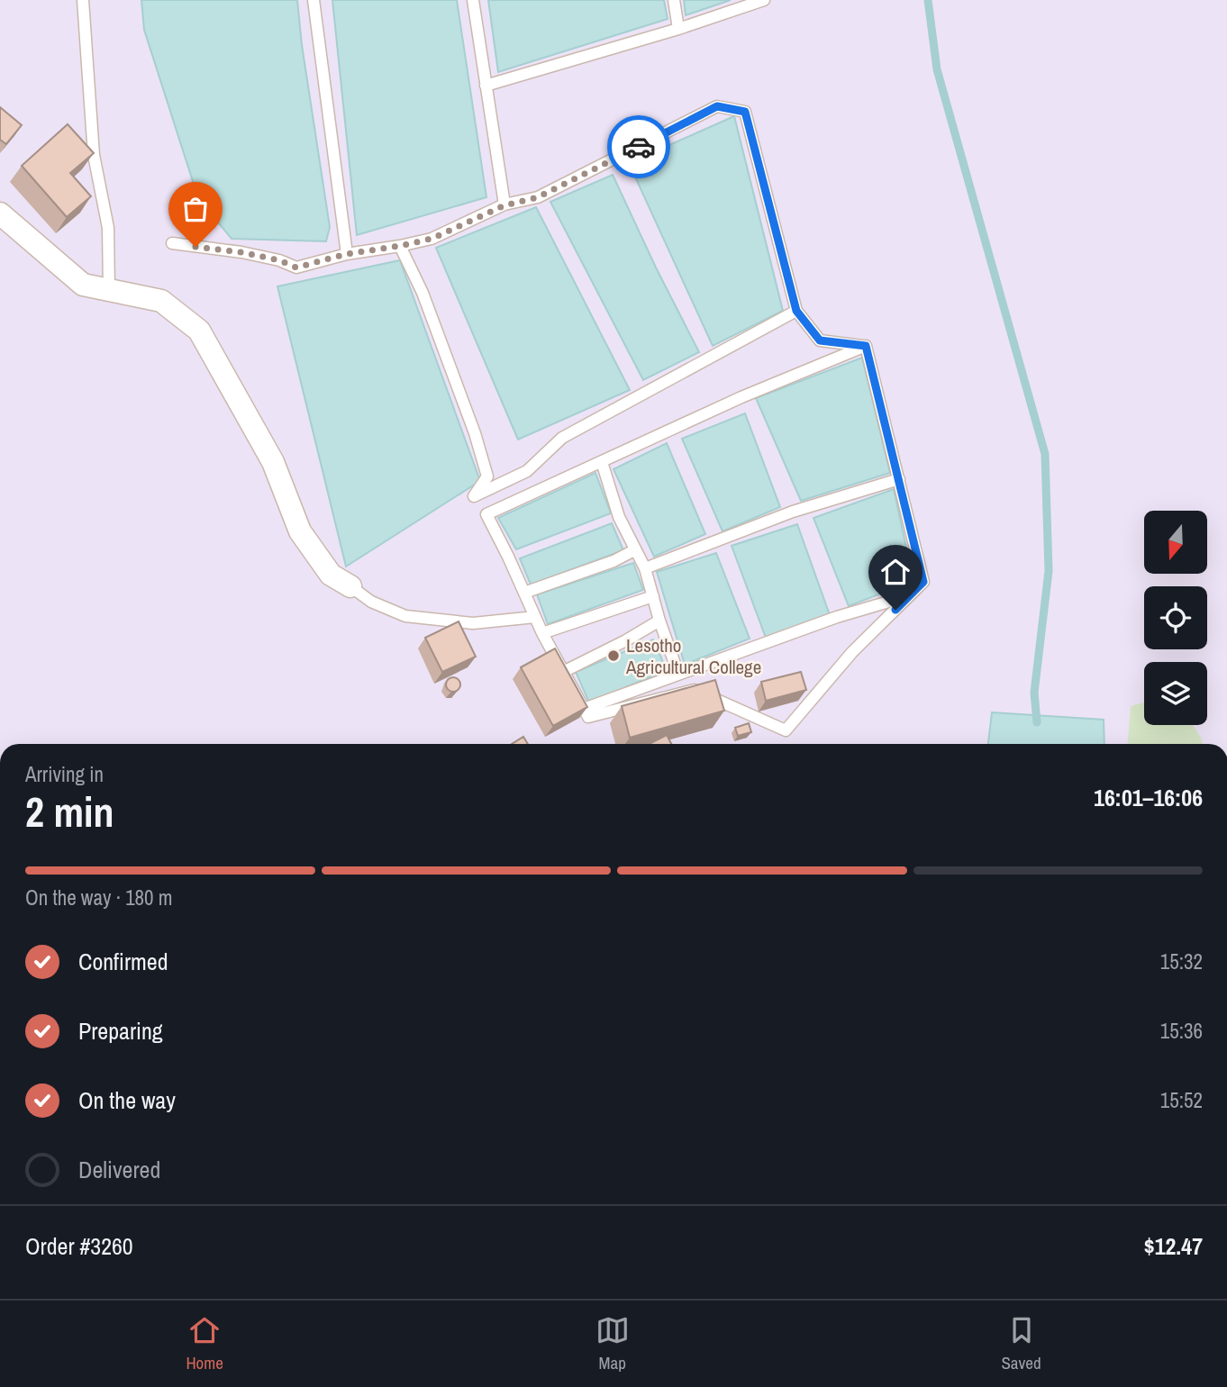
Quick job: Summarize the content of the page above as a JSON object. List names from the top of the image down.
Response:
{
  "places": ["Lesotho Agricultural College"],
  "north": "bottom",
  "page": {
    "heading": ["2 min", "Arriving in", "16:01–16:06"],
    "panel": ["Order #3260", "$12.47"],
    "bar": "On the way · 180 m",
    "list": [
      ["Confirmed", "15:32"],
      ["Preparing", "15:36"],
      ["On the way", "15:52"],
      "Delivered"
    ],
    "tabs": ["Home", "Map", "Saved"]
  }
}
